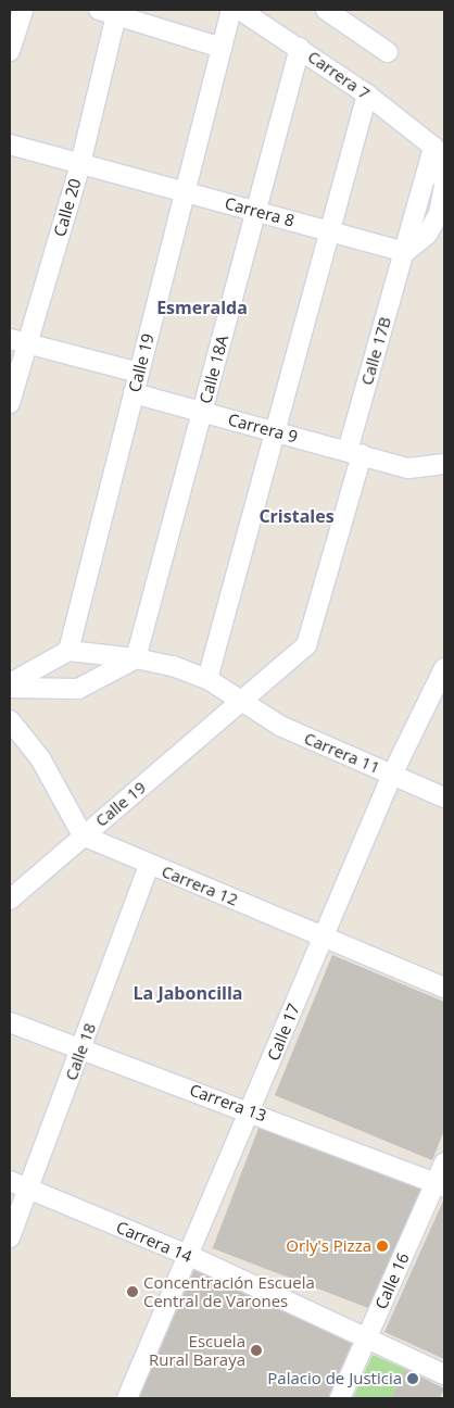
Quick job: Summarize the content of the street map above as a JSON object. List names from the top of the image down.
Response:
{
  "streets": {
    "street": [
      "Carrera 7",
      "Calle 20",
      "Carrera 8",
      "Calle 17B",
      "Calle 19",
      "Calle 18A",
      "Carrera 9",
      "Carrera 11",
      "Carrera 12",
      "Calle 17",
      "Calle 18",
      "Carrera 13",
      "Carrera 14",
      "Calle 16"
    ]
  },
  "crossings": [
    ["Carrera 7", "Carrera 8"],
    ["Carrera 7", "Calle 17B"],
    ["Carrera 7", "Calle 18A"],
    ["Calle 20", "Carrera 8"],
    ["Carrera 8", "Calle 17B"],
    ["Carrera 8", "Calle 19"],
    ["Carrera 8", "Calle 18A"],
    ["Calle 17B", "Calle 19"],
    ["Calle 17B", "Carrera 9"],
    ["Calle 19", "Carrera 9"],
    ["Calle 19", "Carrera 11"],
    ["Calle 19", "Carrera 12"],
    ["Calle 18A", "Carrera 9"],
    ["Calle 18A", "Carrera 11"],
    ["Carrera 11", "Calle 17"],
    ["Carrera 12", "Calle 17"],
    ["Carrera 12", "Calle 18"],
    ["Calle 17", "Carrera 13"],
    ["Calle 17", "Carrera 14"],
    ["Calle 18", "Carrera 13"],
    ["Calle 18", "Carrera 14"],
    ["Carrera 13", "Calle 16"],
    ["Carrera 14", "Calle 16"]
  ],
  "districts": ["Esmeralda", "Cristales", "La Jaboncilla"],
  "places": [
    "Orly's Pizza",
    "Concentración Escuela Central de Varones",
    "Escuela Rural Baraya",
    "Palacio de Justicia"
  ]
}
